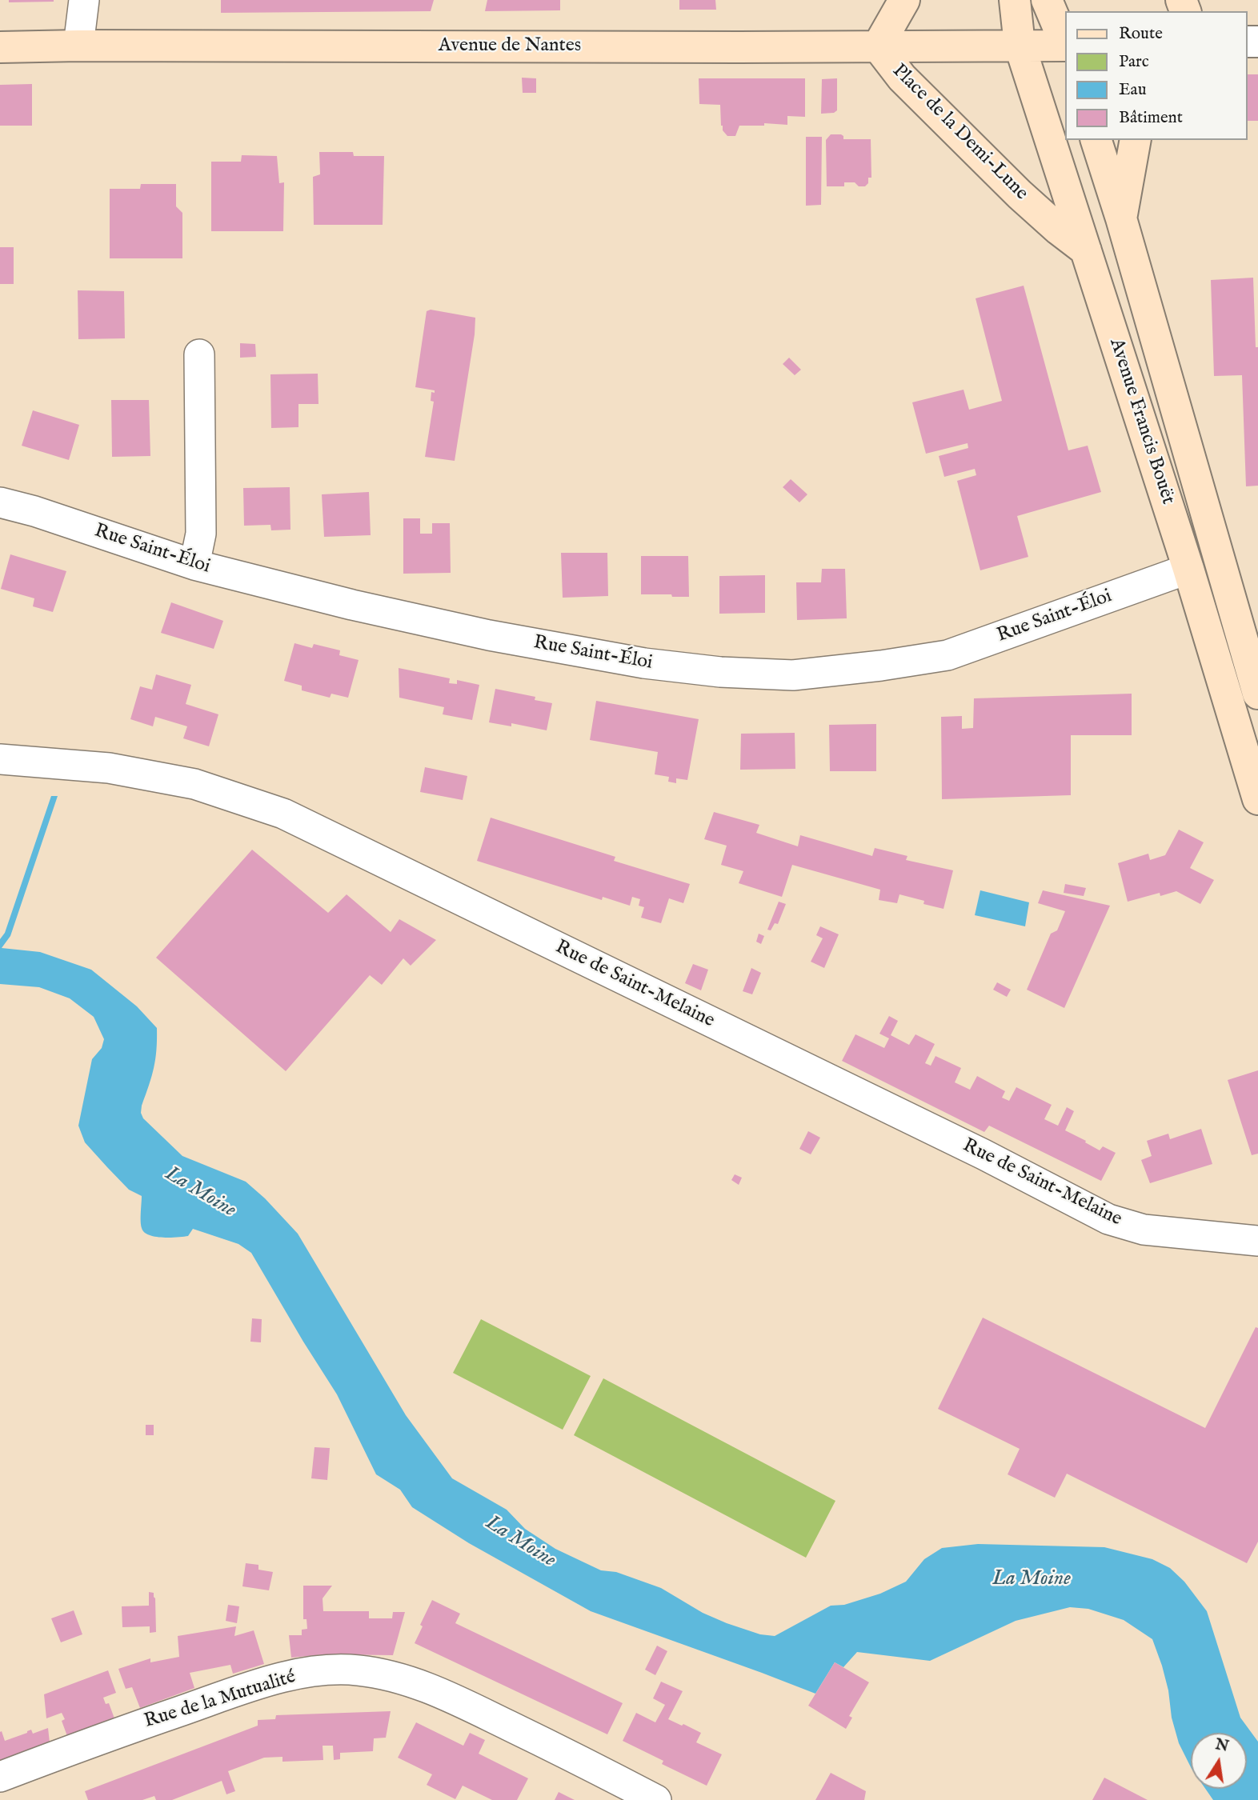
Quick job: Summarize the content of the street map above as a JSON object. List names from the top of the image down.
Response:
{
  "streets": {
    "main road": ["Avenue de Nantes", "Place de la Demi-Lune", "Avenue Francis Bouët"],
    "street": ["Rue Saint-Éloi", "Rue de Saint-Melaine", "Rue de la Mutualité"]
  },
  "crossings": [
    ["Avenue de Nantes", "Place de la Demi-Lune"],
    ["Avenue de Nantes", "Avenue Francis Bouët"],
    ["Place de la Demi-Lune", "Avenue Francis Bouët"],
    ["Avenue Francis Bouët", "Rue Saint-Éloi"]
  ],
  "water": ["La Moine"],
  "legend": [
    "Route",
    "Parc",
    "Eau",
    "Bâtiment"
  ],
  "north": "top"
}
